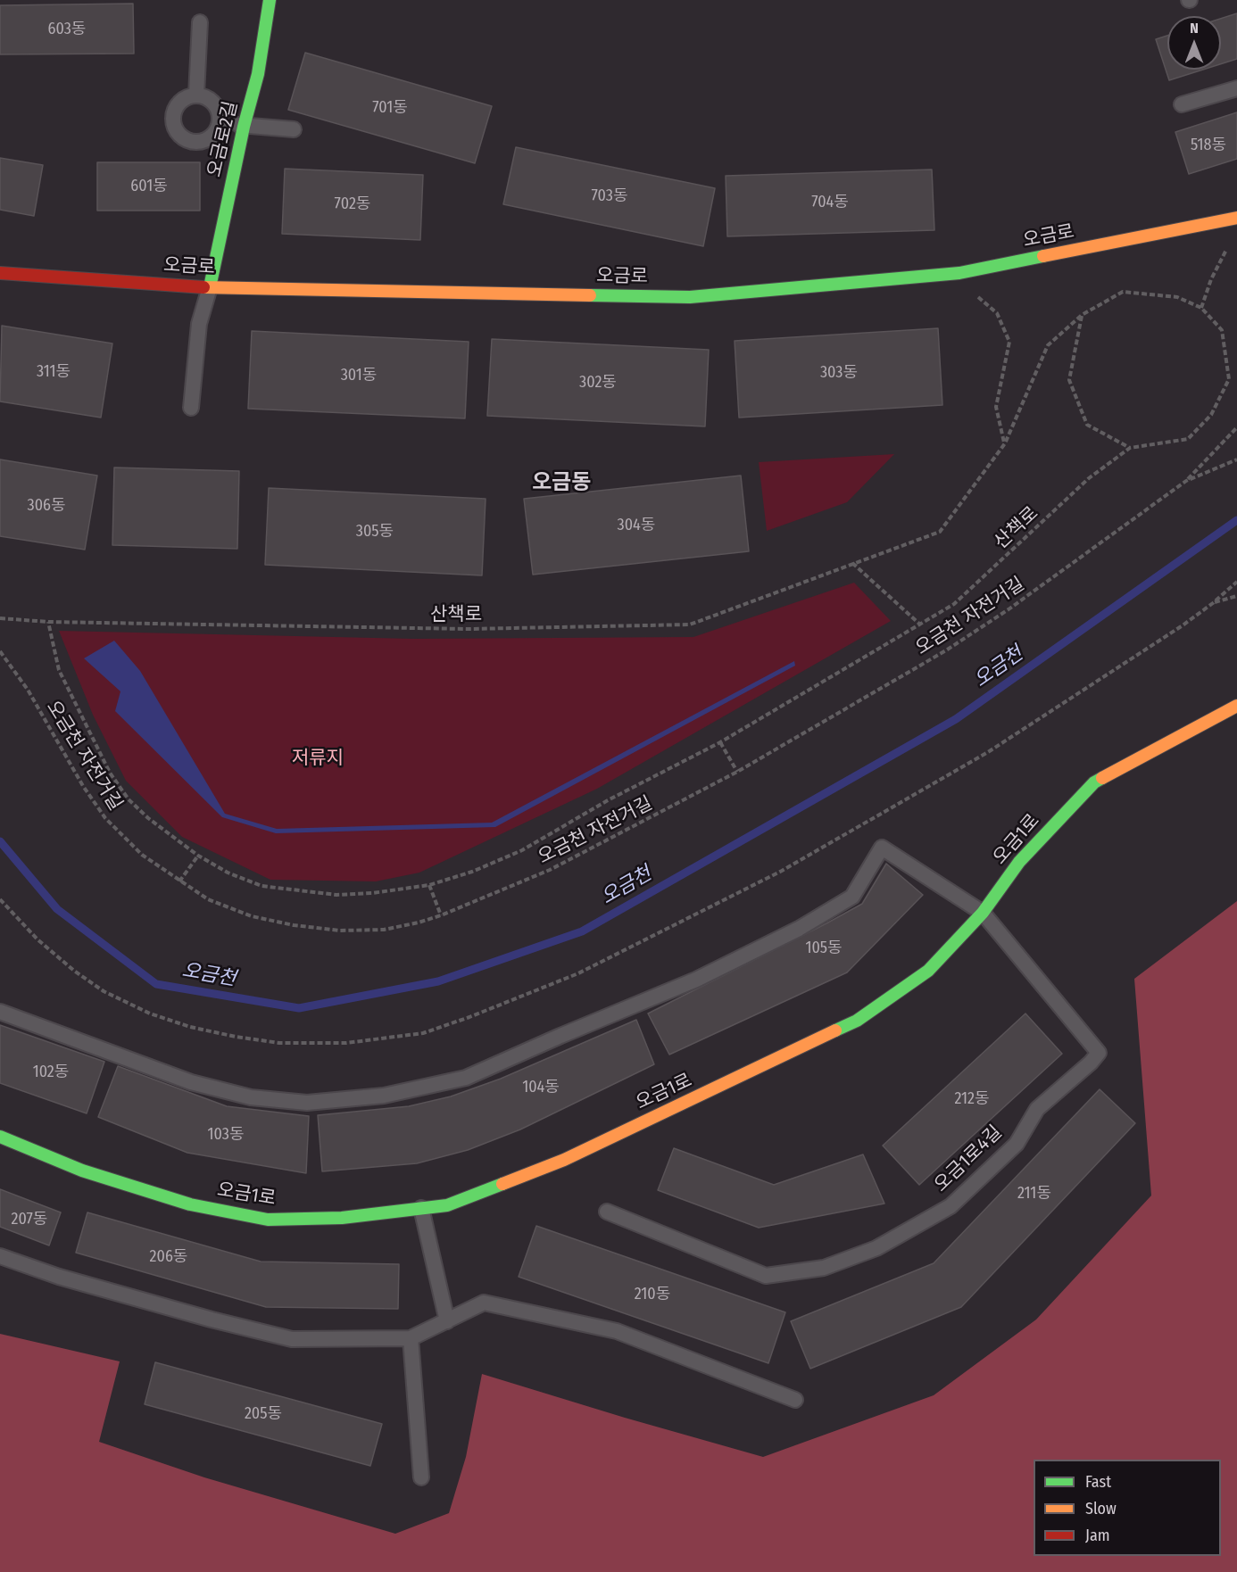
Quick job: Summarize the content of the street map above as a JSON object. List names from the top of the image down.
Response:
{
  "streets": {
    "street": ["오금로2길", "오금로", "오금1로"],
    "lane": ["오금1로4길"],
    "path": ["산책로", "오금천 자전거길"]
  },
  "crossings": [
    ["오금로2길", "오금로"],
    ["오금1로", "오금1로4길"]
  ],
  "districts": ["오금동"],
  "water": ["오금천"],
  "parks": ["저류지"],
  "house_numbers": [
    "603동",
    "701동",
    "518동",
    "601동",
    "703동",
    "704동",
    "702동",
    "311동",
    "303동",
    "301동",
    "302동",
    "306동",
    "304동",
    "305동",
    "105동",
    "102동",
    "104동",
    "212동",
    "103동",
    "211동",
    "207동",
    "206동",
    "210동",
    "205동"
  ],
  "legend": ["Fast", "Slow", "Jam"],
  "north": "top"
}
